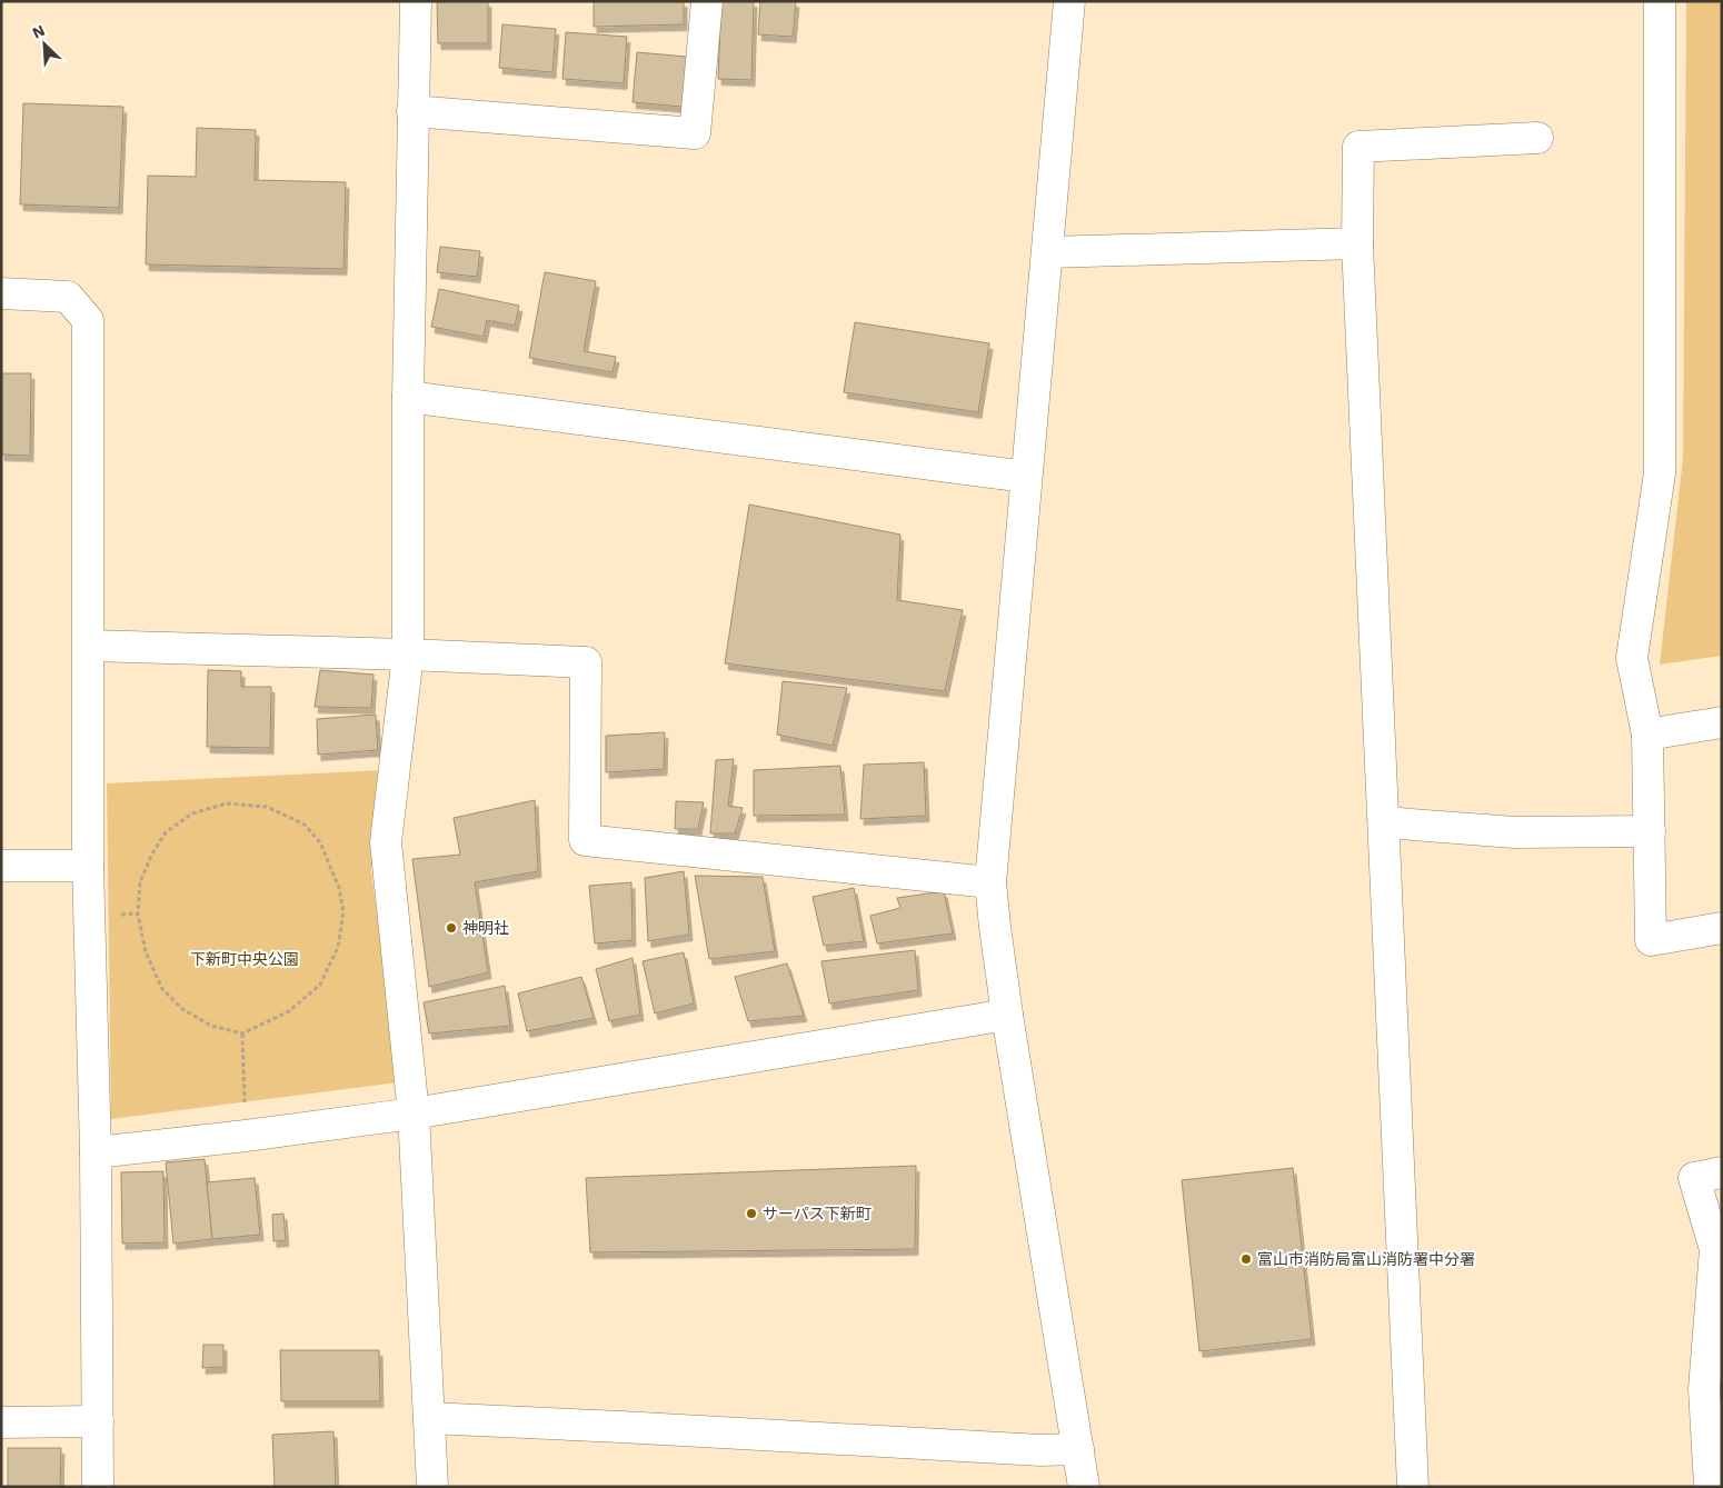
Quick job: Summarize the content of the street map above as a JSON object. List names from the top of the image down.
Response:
{
  "parks": ["下新町中央公園"],
  "places": ["神明社", "サーパス下新町", "富山市消防局富山消防署中分署"],
  "north": "top left"
}
